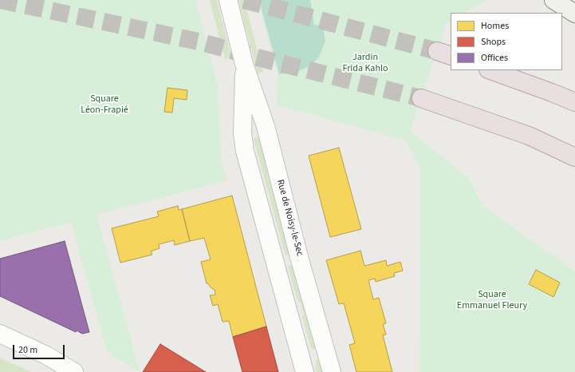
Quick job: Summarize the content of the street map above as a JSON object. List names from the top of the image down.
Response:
{
  "streets": {
    "street": ["Rue de Noisy-le-Sec"]
  },
  "parks": ["Jardin Frida Kahlo", "Square Léon-Frapié", "Square Emmanuel Fleury"],
  "legend": ["Homes", "Shops", "Offices"],
  "scale_bar": "20 m"
}
